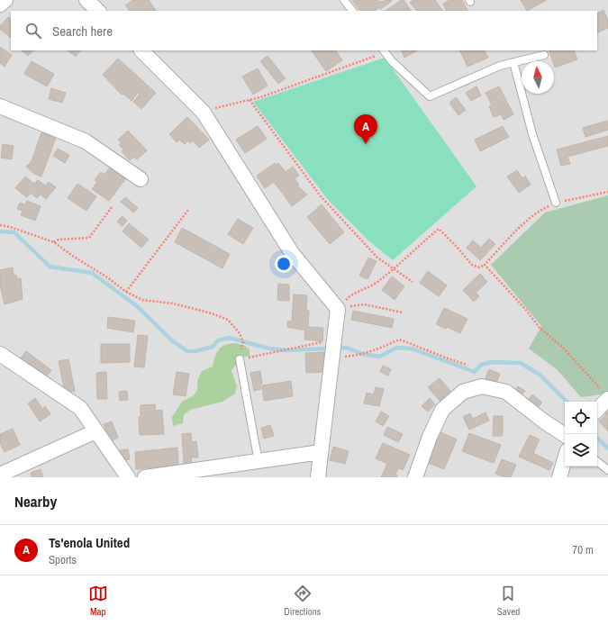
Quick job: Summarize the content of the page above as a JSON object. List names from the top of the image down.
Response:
{
  "north": "top",
  "page": {
    "search": "Search here",
    "pins": "A",
    "heading": "Nearby",
    "list": [
      {
        "mark": "A",
        "name": "Ts'enola United",
        "note": "Sports",
        "value": "70 m"
      }
    ],
    "nav": ["Map", "Directions", "Saved"]
  }
}
